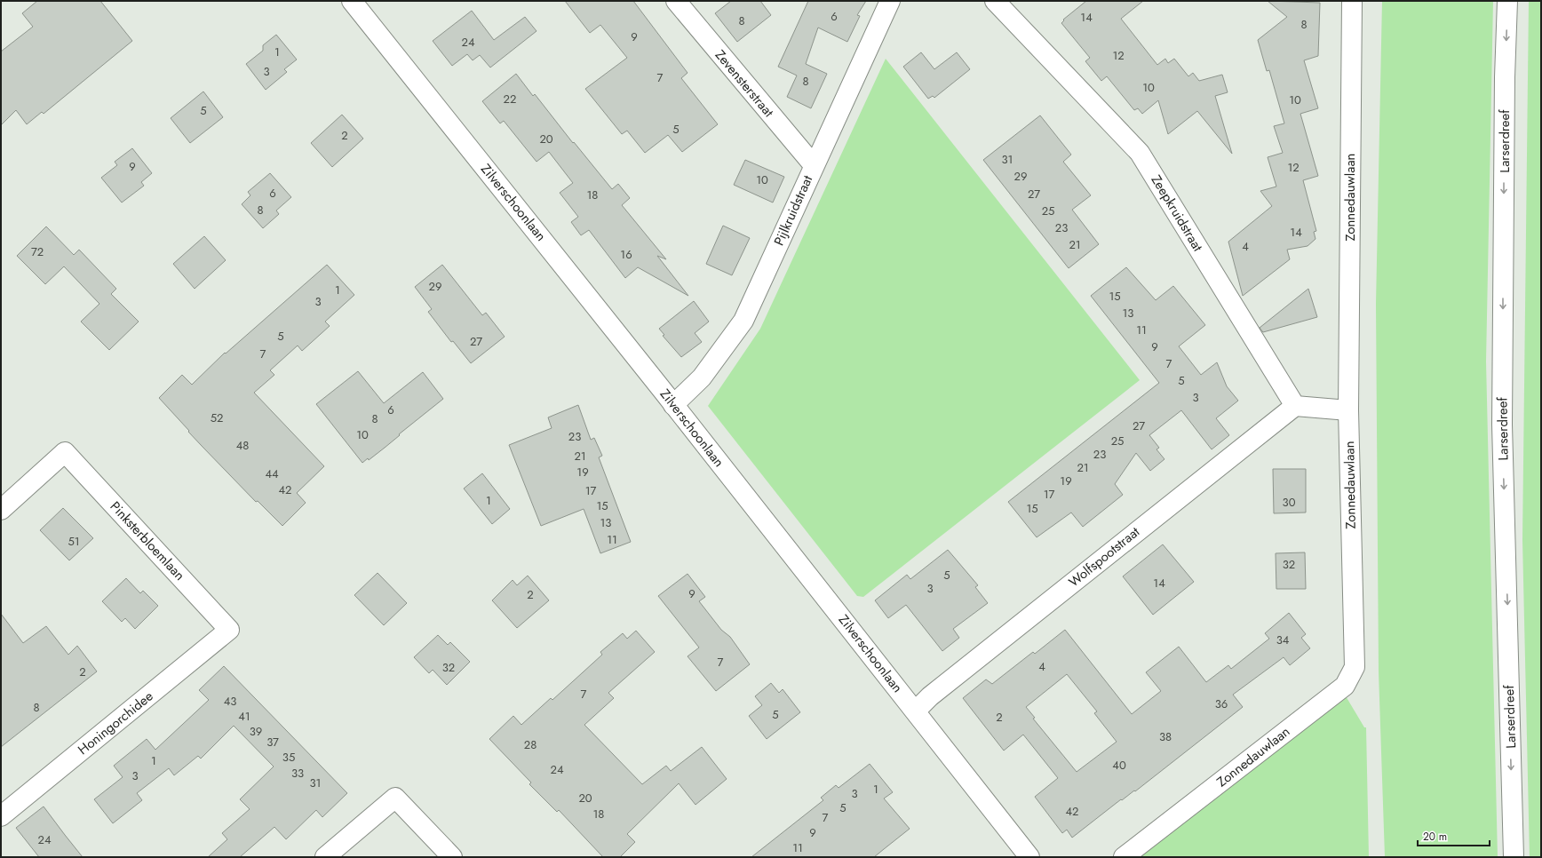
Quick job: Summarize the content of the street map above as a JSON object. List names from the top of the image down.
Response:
{
  "streets": {
    "street": [
      "Zevensterstraat",
      "Larserdreef",
      "Zonnedauwlaan",
      "Zilverschoonlaan",
      "Pijlkruidstraat",
      "Zeepkruidstraat",
      "Pinksterbloemlaan",
      "Wolfspootstraat",
      "Honingorchidee"
    ]
  },
  "crossings": [
    ["Zevensterstraat", "Pijlkruidstraat"],
    ["Zilverschoonlaan", "Pijlkruidstraat"],
    ["Zilverschoonlaan", "Wolfspootstraat"],
    ["Zeepkruidstraat", "Wolfspootstraat"],
    ["Pinksterbloemlaan", "Honingorchidee"]
  ],
  "one_way": ["Larserdreef"],
  "house_numbers": [
    "6",
    "14",
    "8",
    "8",
    "9",
    "24",
    "1",
    "12",
    "3",
    "7",
    "8",
    "10",
    "22",
    "10",
    "5",
    "5",
    "2",
    "20",
    "31",
    "9",
    "12",
    "29",
    "10",
    "6",
    "27",
    "18",
    "8",
    "25",
    "23",
    "14",
    "21",
    "4",
    "72",
    "16",
    "29",
    "1",
    "15",
    "3",
    "13",
    "11",
    "5",
    "27",
    "9",
    "7",
    "7",
    "5",
    "3",
    "6",
    "52",
    "8",
    "27",
    "10",
    "23",
    "25",
    "48",
    "23",
    "21",
    "21",
    "19",
    "44",
    "19",
    "42",
    "17",
    "17",
    "1",
    "30",
    "15",
    "15",
    "13",
    "11",
    "51",
    "32",
    "5",
    "14",
    "3",
    "9",
    "2",
    "34",
    "7",
    "4",
    "32",
    "2",
    "7",
    "43",
    "36",
    "8",
    "5",
    "41",
    "2",
    "39",
    "38",
    "37",
    "28",
    "35",
    "1",
    "40",
    "24",
    "33",
    "3",
    "31",
    "1",
    "3",
    "20",
    "5",
    "42",
    "18",
    "7",
    "9",
    "24",
    "11"
  ],
  "scale_bar": "20 m"
}
